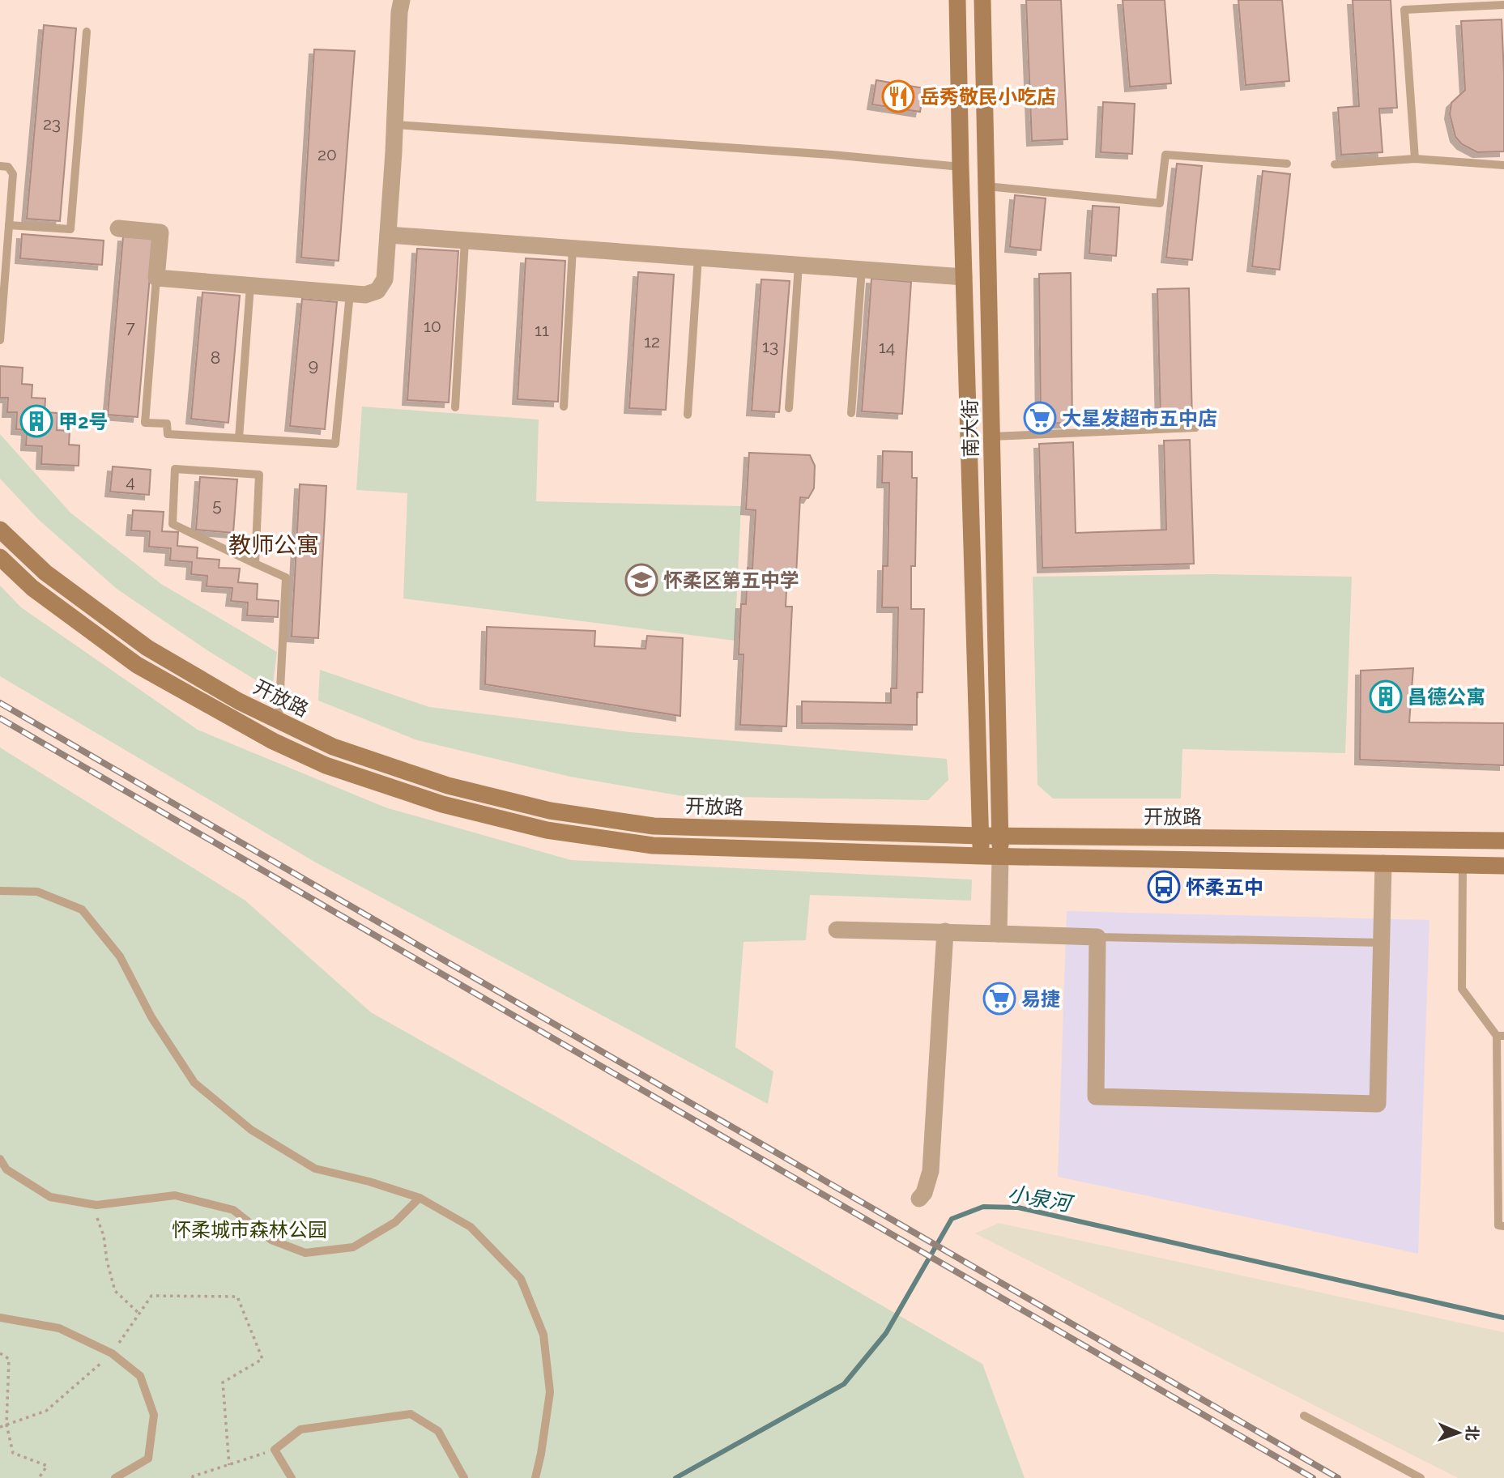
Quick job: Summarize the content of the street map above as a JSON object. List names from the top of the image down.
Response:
{
  "streets": {
    "main road": ["南大街", "开放路"]
  },
  "crossings": [
    ["南大街", "开放路"]
  ],
  "districts": ["教师公寓"],
  "water": ["小泉河"],
  "parks": ["怀柔城市森林公园"],
  "places": {
    "restaurant": ["岳秀敬民小吃店"],
    "supermarket": ["大星发超市五中店", "易捷"],
    "building": ["甲2号", "昌德公寓"],
    "school or university": ["怀柔区第五中学"],
    "bus stop": ["怀柔五中"]
  },
  "house_numbers": [
    "23",
    "20",
    "10",
    "7",
    "11",
    "12",
    "13",
    "14",
    "8",
    "9",
    "4",
    "5"
  ],
  "north": "right"
}
